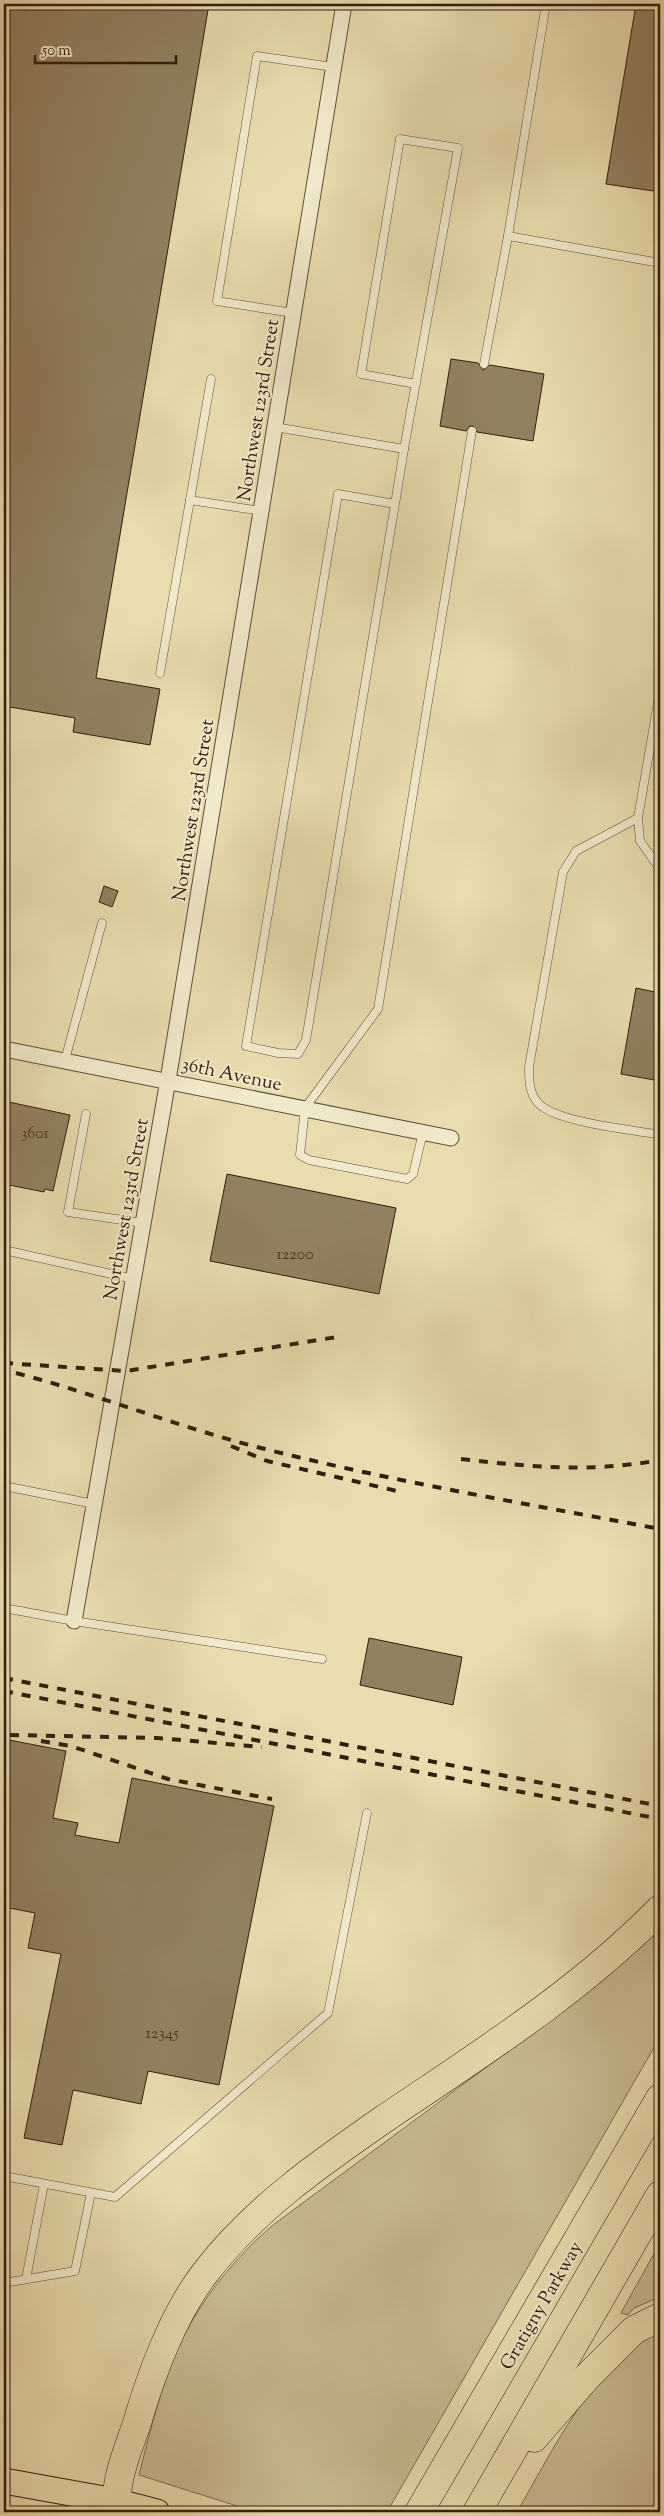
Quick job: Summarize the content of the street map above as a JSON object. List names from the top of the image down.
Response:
{
  "streets": {
    "highway": ["Gratigny Parkway"],
    "street": ["Northwest 123rd Street", "36th Avenue"]
  },
  "crossings": [
    ["Northwest 123rd Street", "36th Avenue"]
  ],
  "house_numbers": ["3601", "12200", "12345"],
  "scale_bar": "50 m"
}
